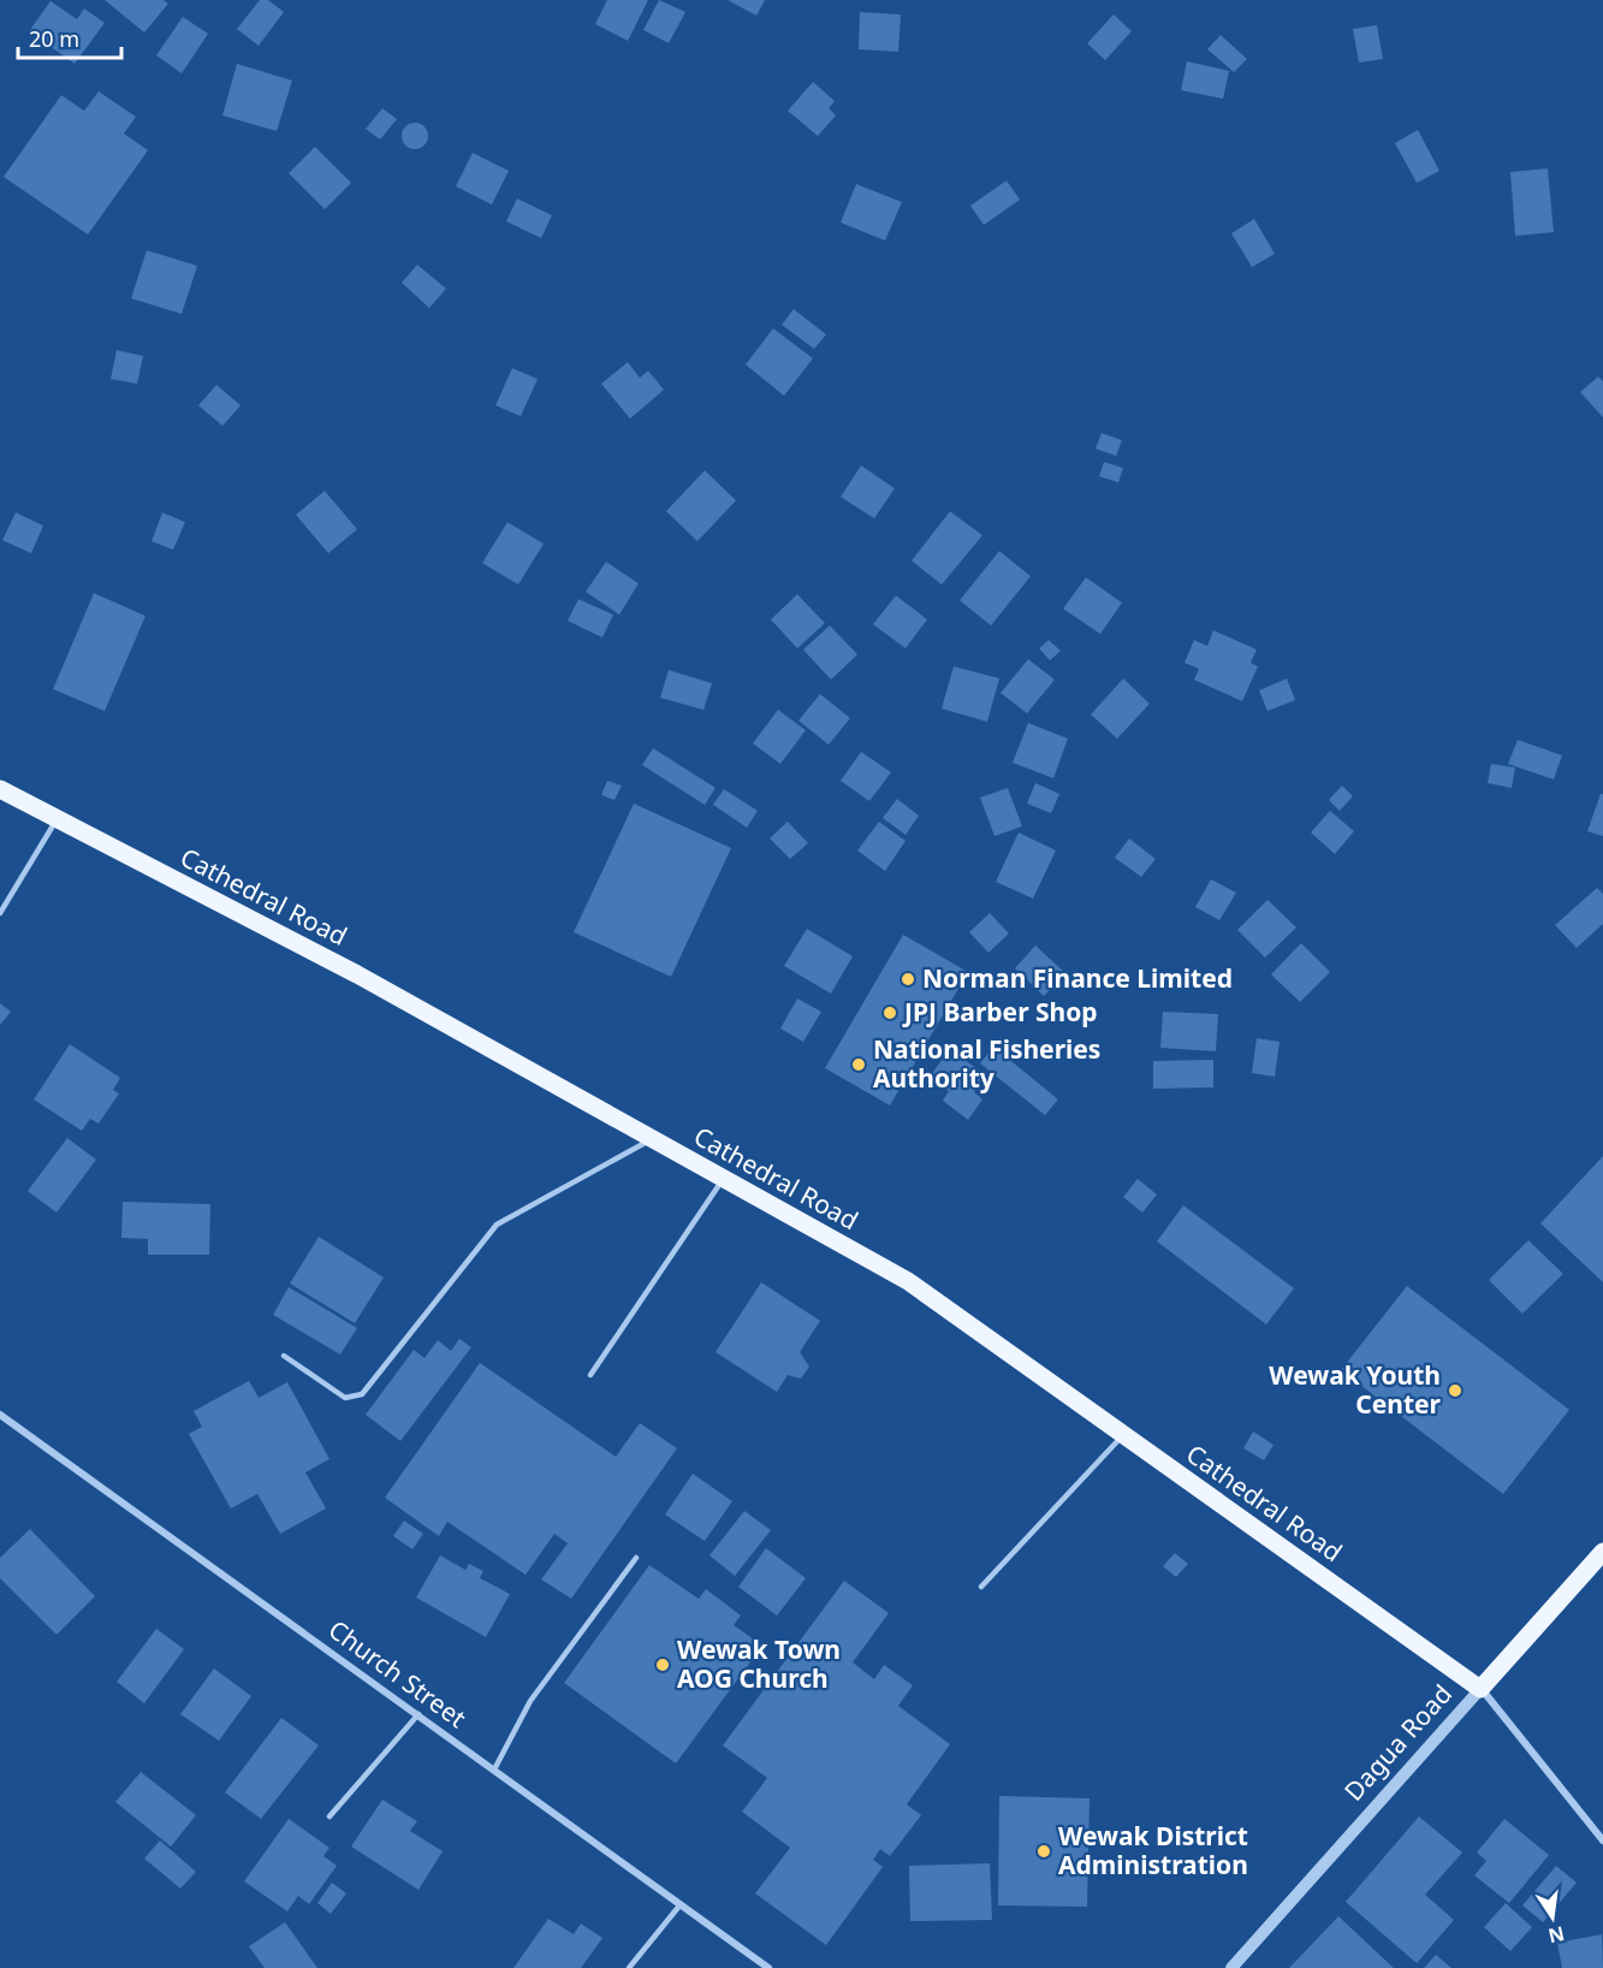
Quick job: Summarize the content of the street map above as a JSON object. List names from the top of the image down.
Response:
{
  "streets": {
    "main road": ["Cathedral Road", "Dagua Road"],
    "street": ["Church Street"]
  },
  "crossings": [
    ["Cathedral Road", "Dagua Road"]
  ],
  "places": [
    "Norman Finance Limited",
    "JPJ Barber Shop",
    "National Fisheries Authority",
    "Wewak Youth Center",
    "Wewak Town AOG Church",
    "Wewak District Administration"
  ],
  "scale_bar": "20 m",
  "north": "bottom"
}
